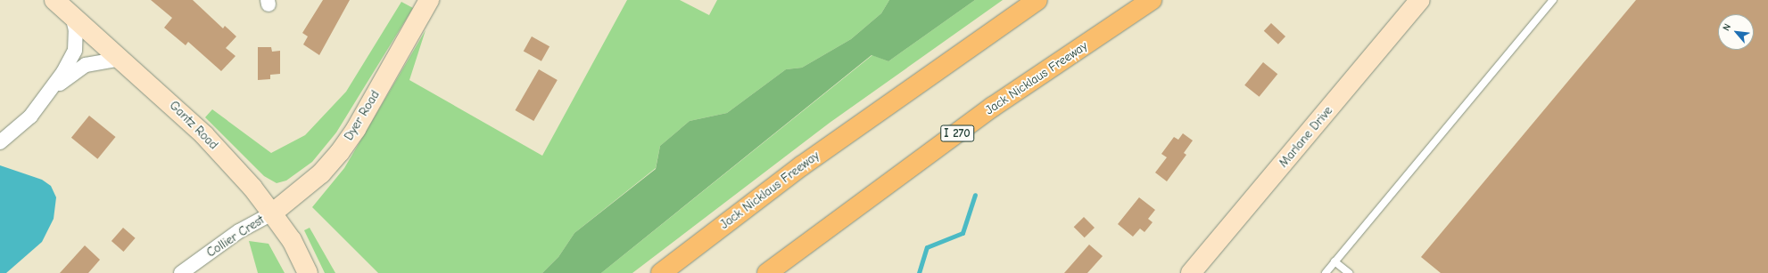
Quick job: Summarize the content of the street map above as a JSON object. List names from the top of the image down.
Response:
{
  "streets": {
    "highway": ["Jack Nicklaus Freeway", "I 270"],
    "street": [
      "Dyer Road",
      "Gantz Road",
      "Marlane Drive",
      "Collier Crest"
    ]
  },
  "crossings": [
    ["Dyer Road", "Gantz Road"],
    ["Dyer Road", "Collier Crest"],
    ["Gantz Road", "Collier Crest"]
  ],
  "north": "top left"
}
